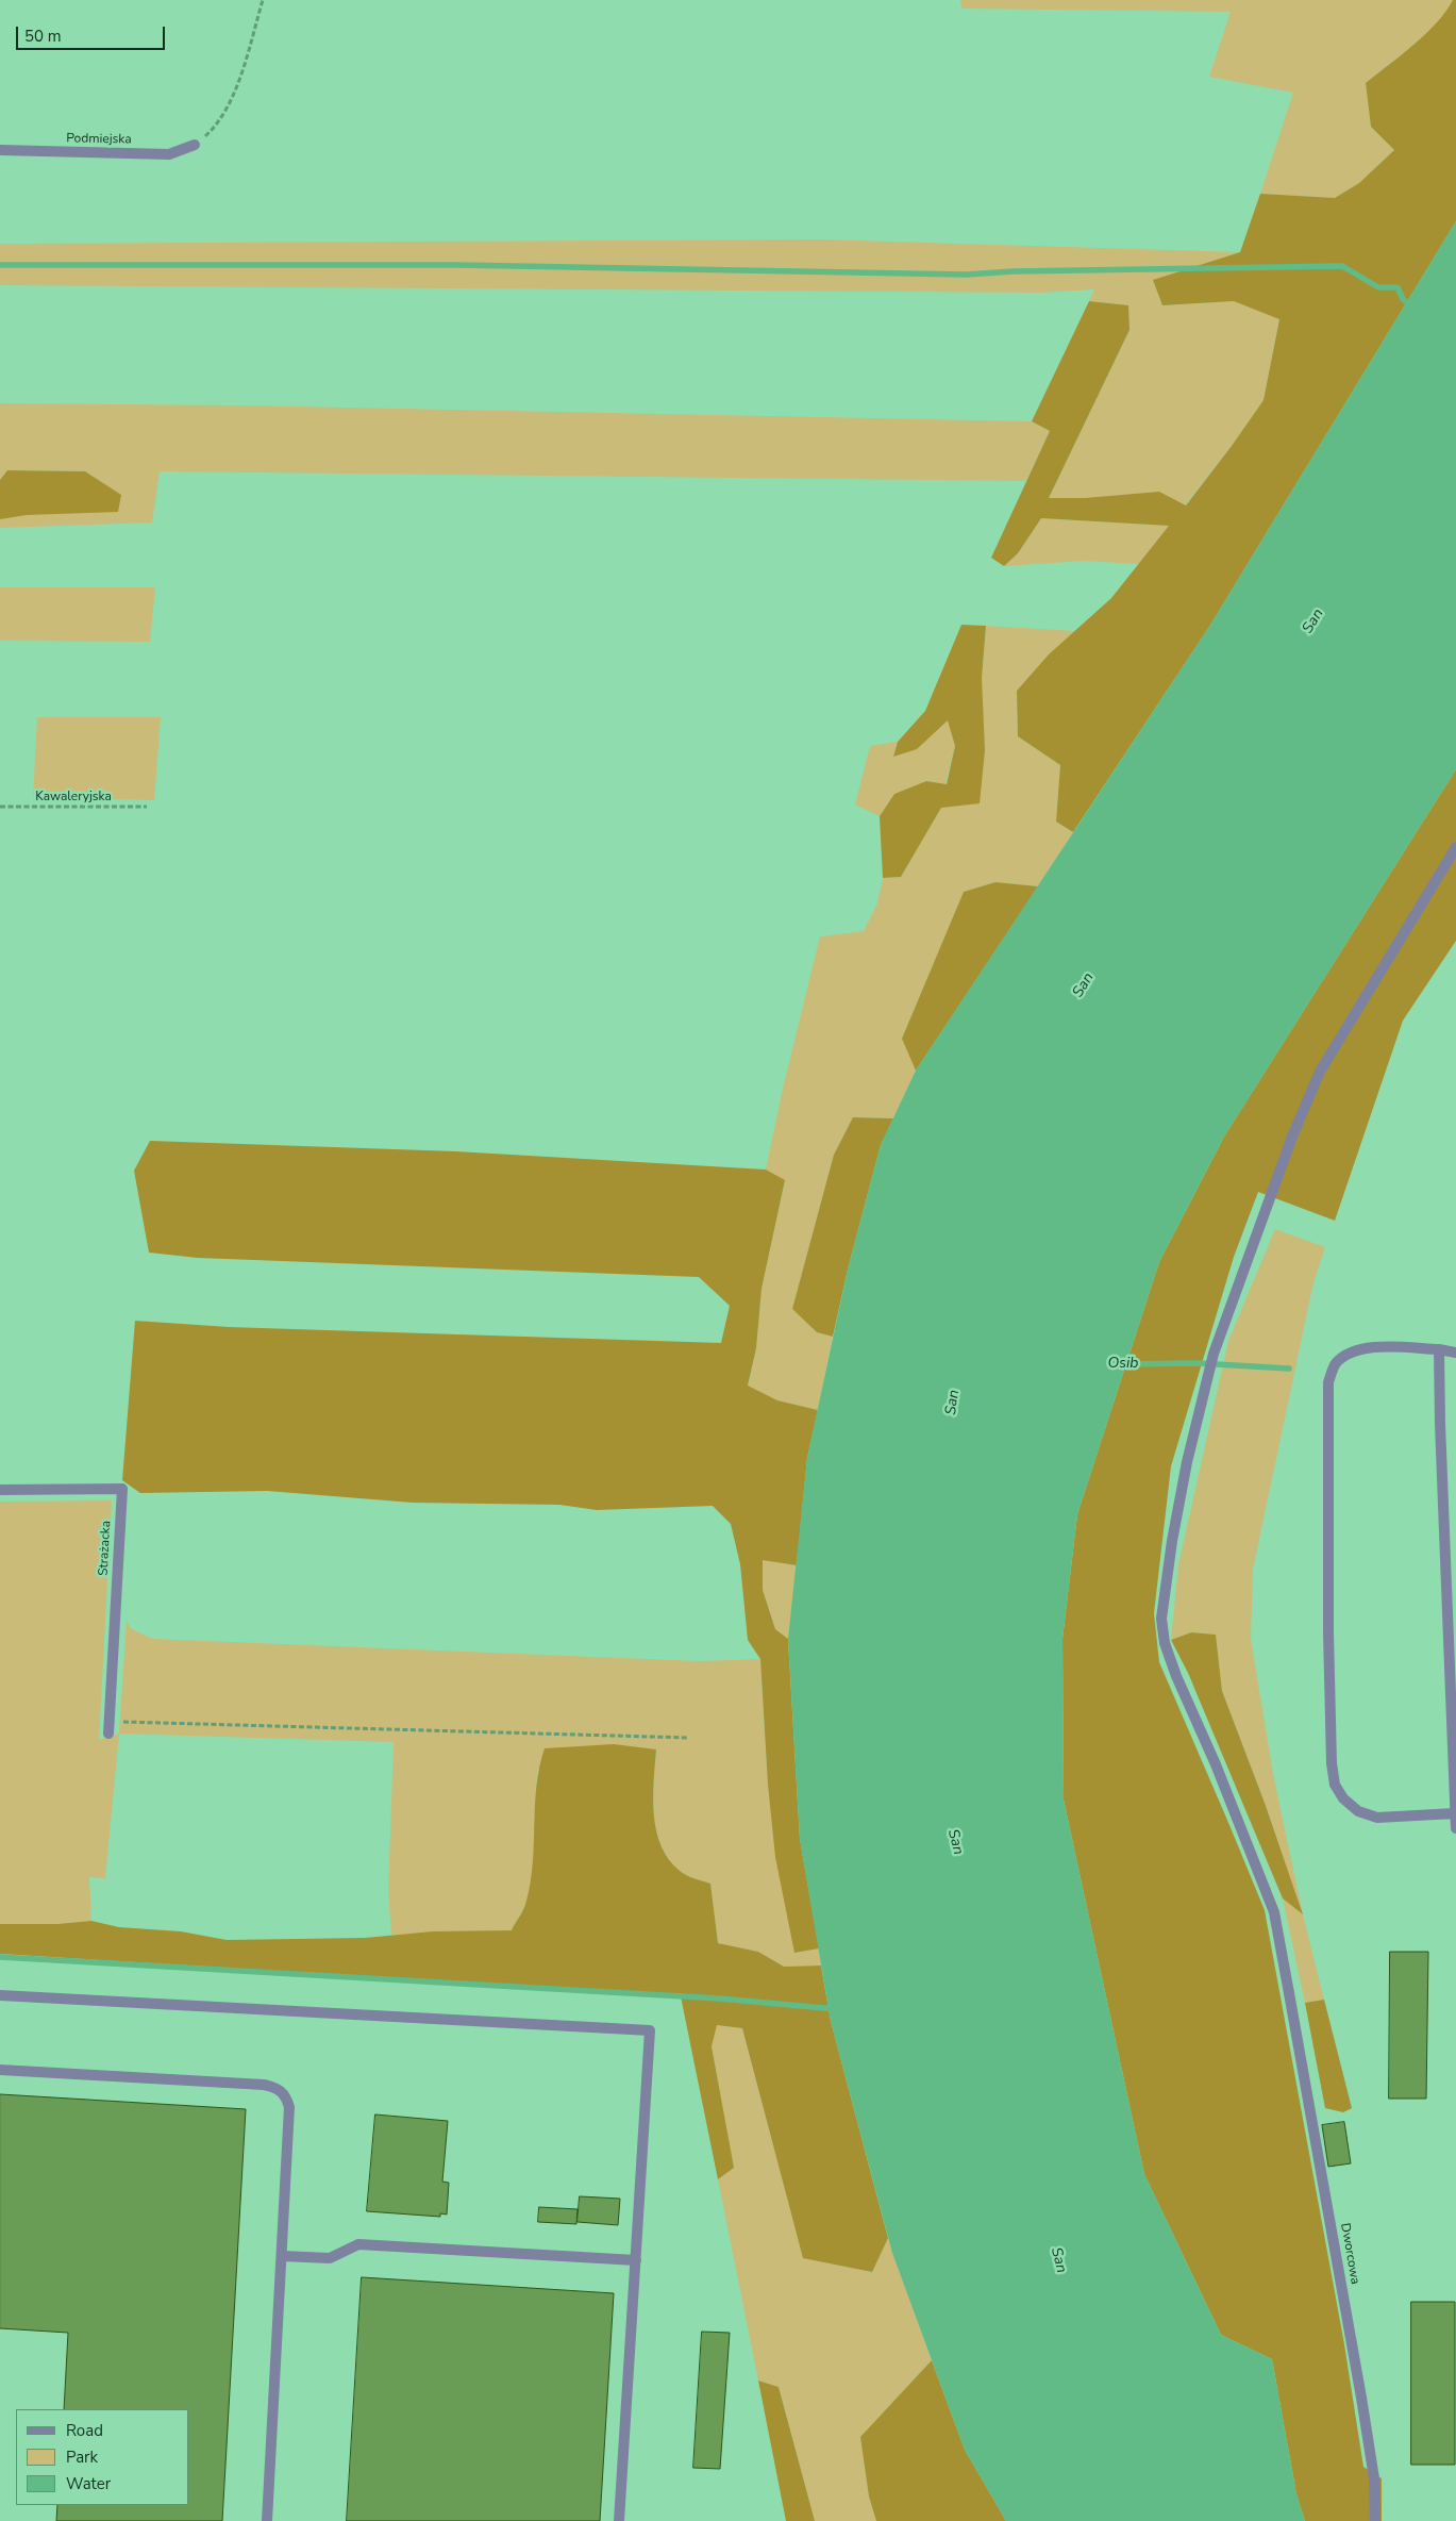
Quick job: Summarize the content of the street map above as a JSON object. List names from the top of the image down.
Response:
{
  "streets": {
    "street": ["Podmiejska", "Strażacka", "Dworcowa"],
    "path": ["Kawaleryjska"]
  },
  "water": ["San", "Osib"],
  "legend": ["Road", "Park", "Water"],
  "scale_bar": "50 m"
}
